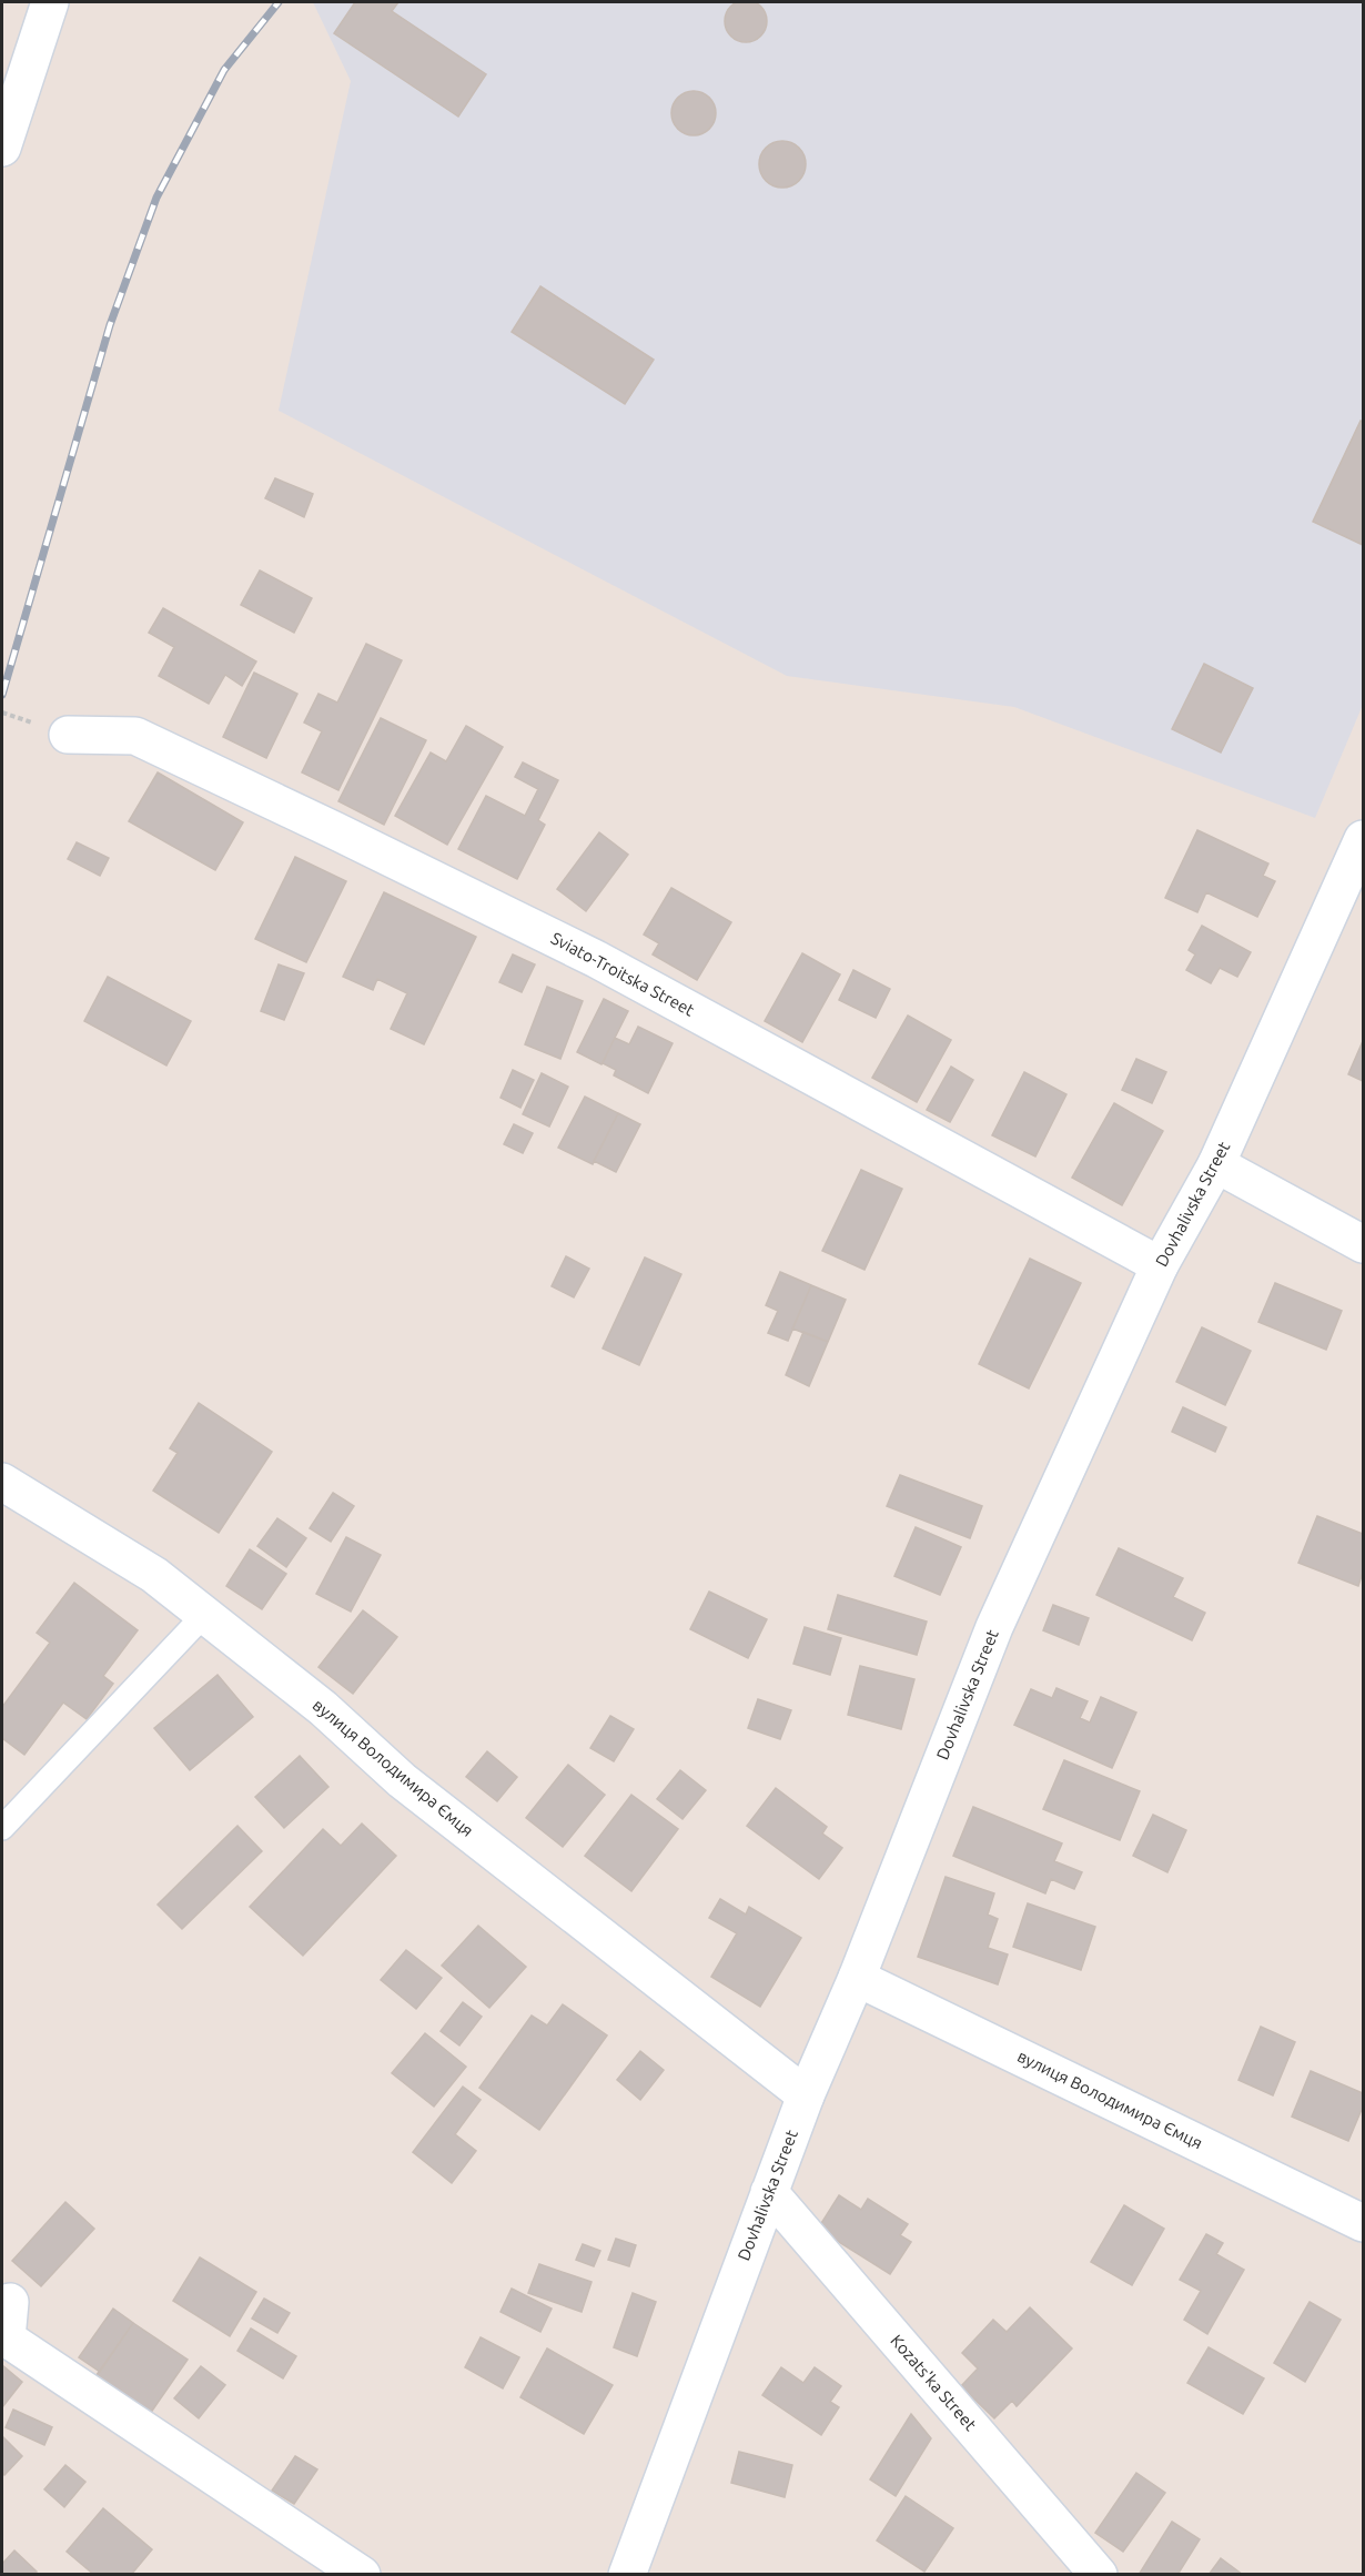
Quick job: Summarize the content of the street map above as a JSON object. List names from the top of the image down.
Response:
{
  "streets": {
    "street": [
      "Sviato-Troitska Street",
      "Dovhalivska Street",
      "вулиця Володимира Ємця",
      "Kozats'ka Street"
    ]
  },
  "crossings": [
    ["Sviato-Troitska Street", "Dovhalivska Street"],
    ["Dovhalivska Street", "вулиця Володимира Ємця"],
    ["Dovhalivska Street", "Kozats'ka Street"]
  ]
}
